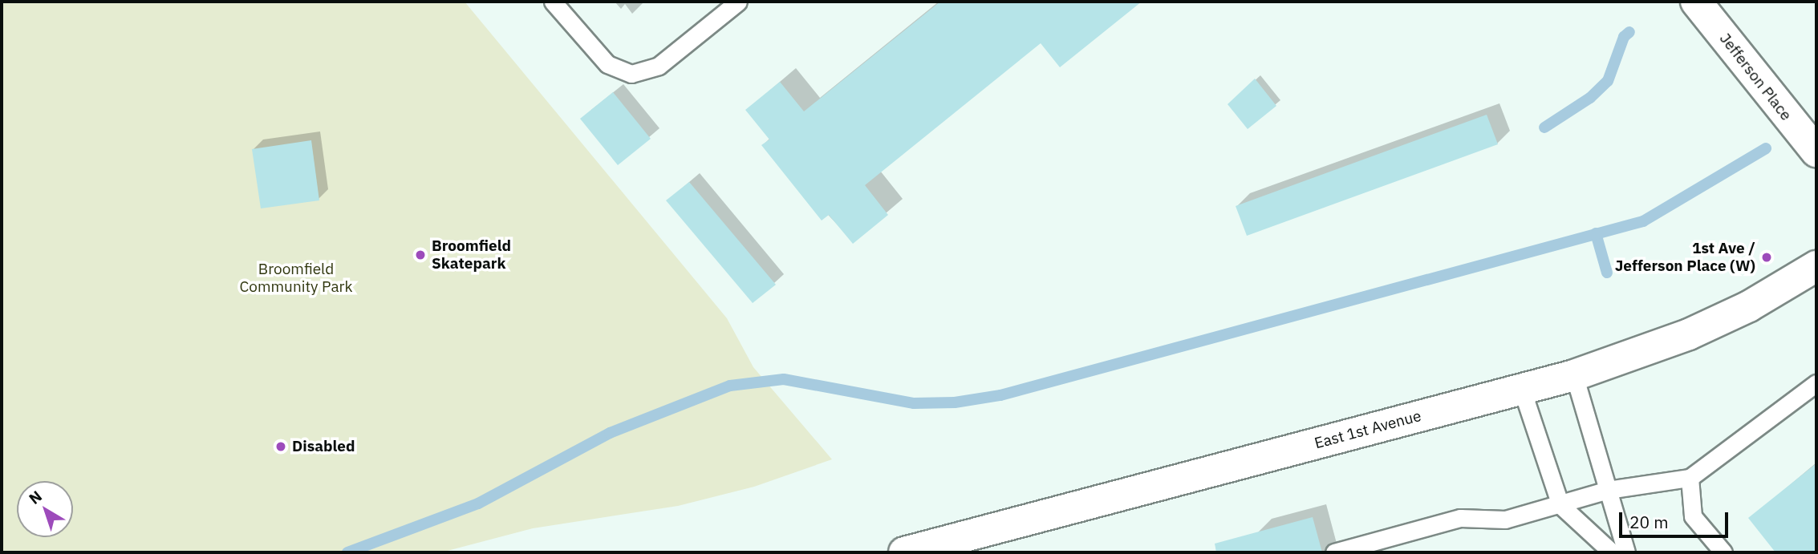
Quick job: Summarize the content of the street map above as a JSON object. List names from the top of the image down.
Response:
{
  "streets": {
    "street": ["Jefferson Place", "East 1st Avenue"]
  },
  "parks": ["Broomfield Community Park"],
  "places": ["Broomfield Skatepark", "1st Ave / Jefferson Place (W)", "Disabled"],
  "scale_bar": "20 m",
  "north": "top left"
}
